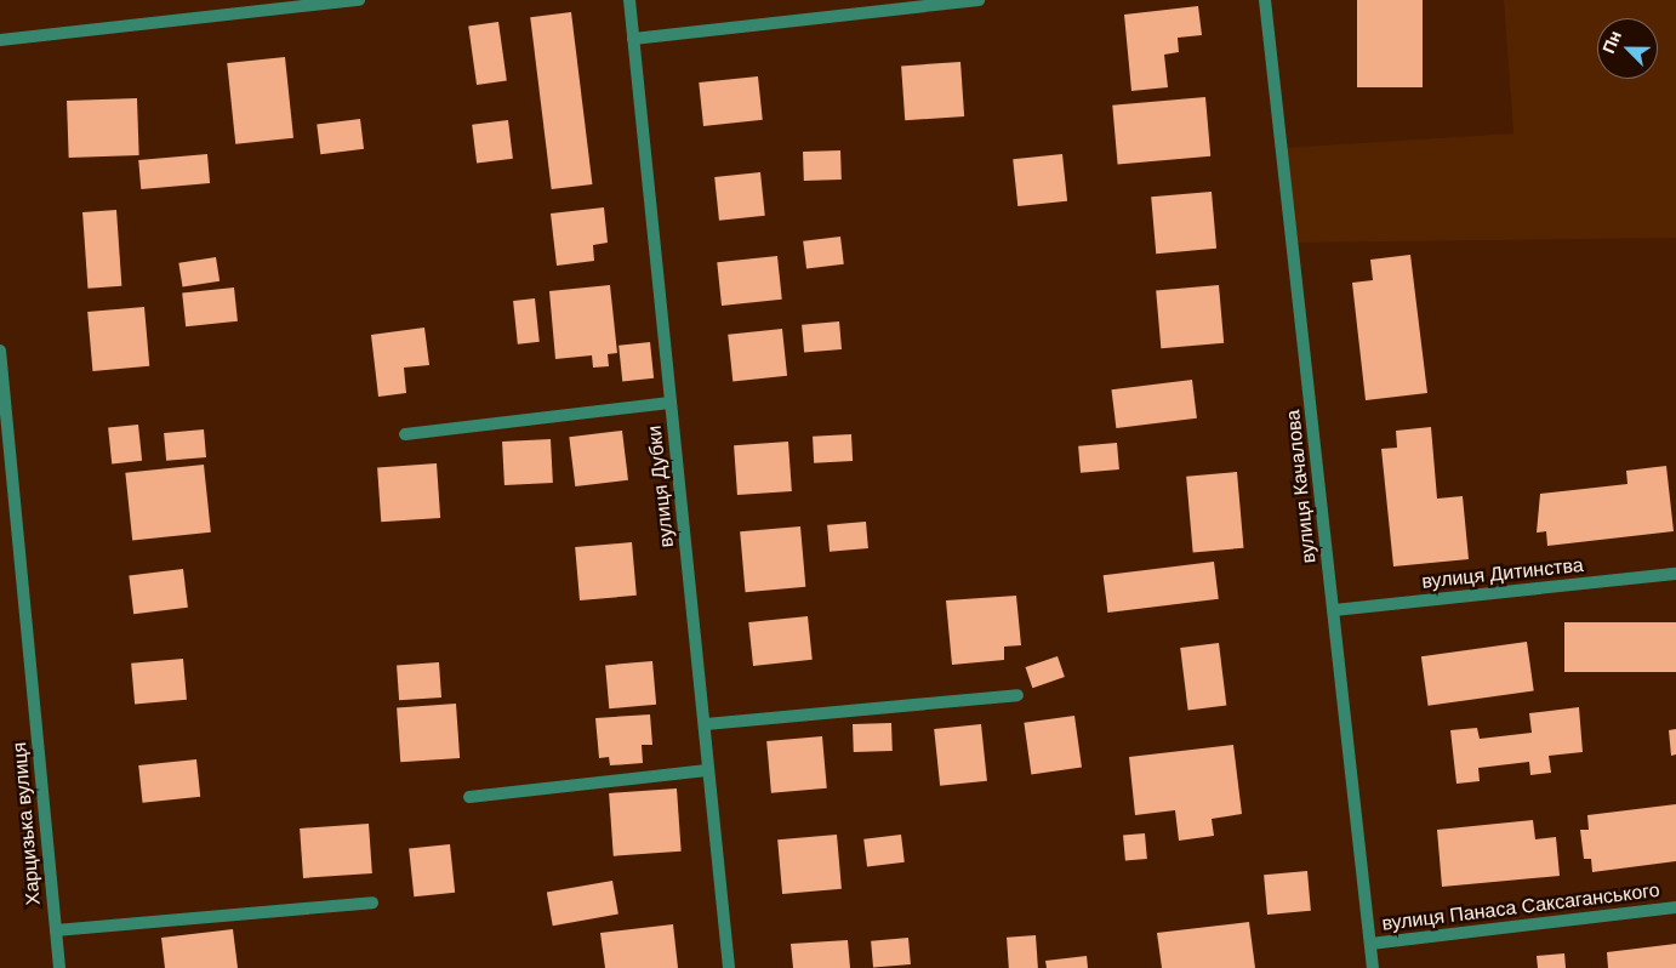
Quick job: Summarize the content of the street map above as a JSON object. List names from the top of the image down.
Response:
{
  "streets": {
    "street": [
      "вулиця Дубки",
      "вулиця Качалова",
      "вулиця Дитинства",
      "Харцизька вулиця",
      "вулиця Панаса Саксаганського"
    ]
  },
  "crossings": [
    ["вулиця Качалова", "вулиця Дитинства"],
    ["вулиця Качалова", "вулиця Панаса Саксаганського"]
  ],
  "north": "top left"
}
